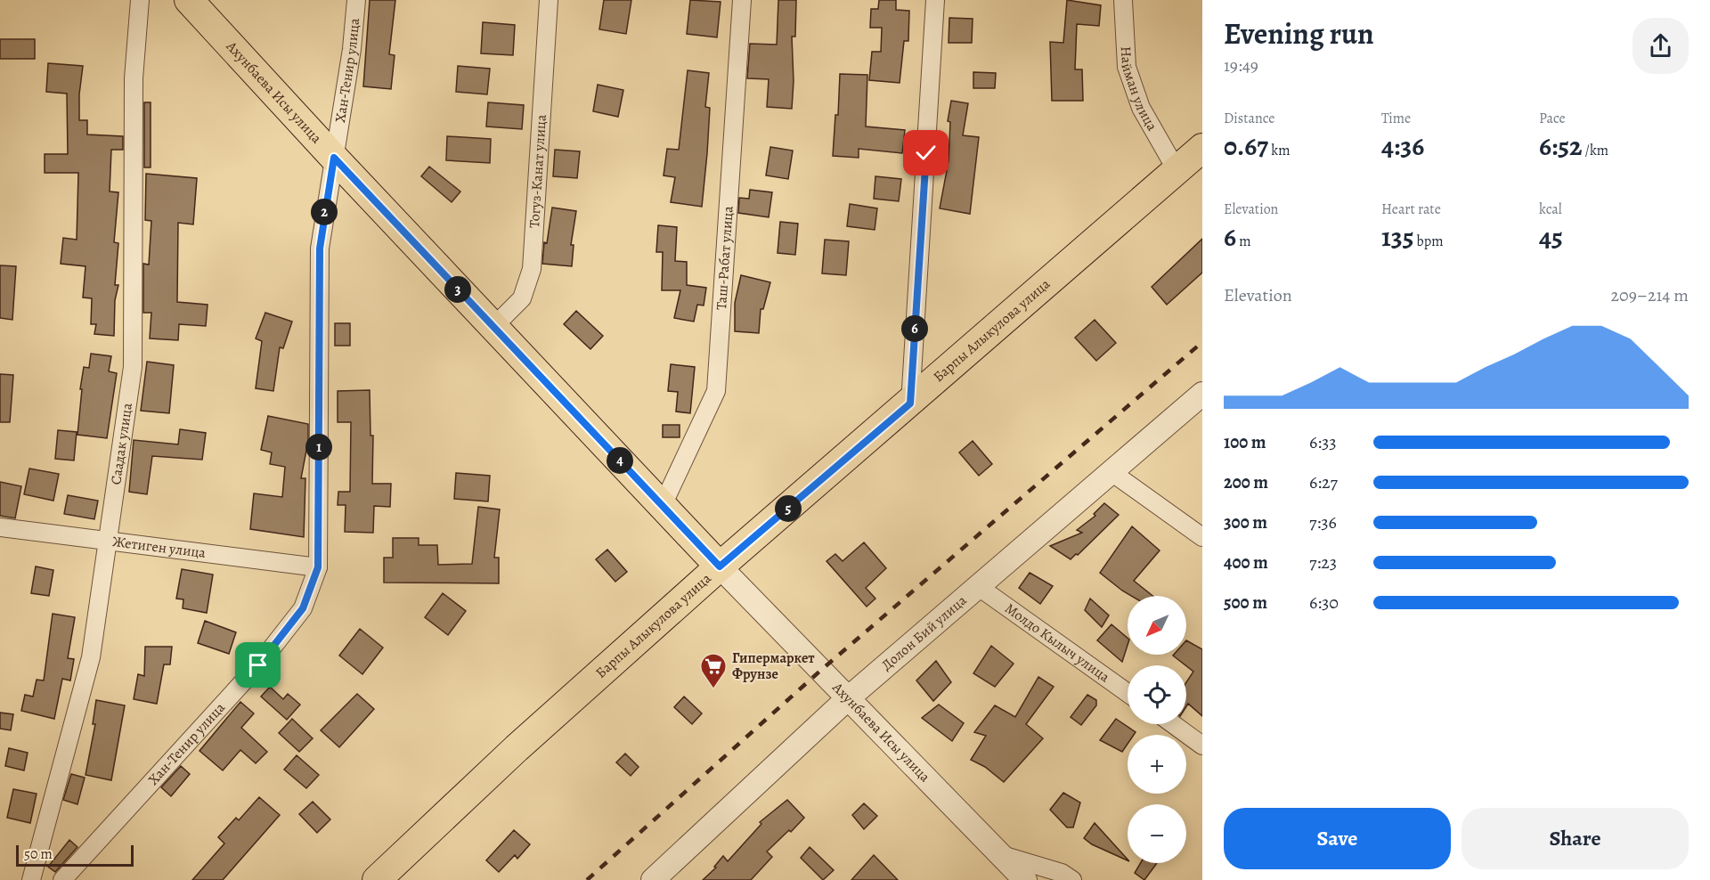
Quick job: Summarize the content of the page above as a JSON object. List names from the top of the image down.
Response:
{
  "streets": {
    "main road": ["Ахунбаева Исы улица", "Барпы Алыкулова улица"],
    "street": [
      "Хан-Тенир улица",
      "Найман улица",
      "Тогуз-Канат улица",
      "Таш-Рабат улица",
      "Саадак улица",
      "Жетиген улица",
      "Долон Бий улица",
      "Молдо Кылыч улица"
    ]
  },
  "crossings": [
    ["Хан-Тенир улица", "Ахунбаева Исы улица"],
    ["Хан-Тенир улица", "Жетиген улица"],
    ["Найман улица", "Барпы Алыкулова улица"],
    ["Ахунбаева Исы улица", "Тогуз-Канат улица"],
    ["Ахунбаева Исы улица", "Таш-Рабат улица"],
    ["Ахунбаева Исы улица", "Барпы Алыкулова улица"],
    ["Ахунбаева Исы улица", "Долон Бий улица"],
    ["Саадак улица", "Жетиген улица"],
    ["Долон Бий улица", "Молдо Кылыч улица"]
  ],
  "places": {
    "supermarket": ["Гипермаркет Фрунзе"]
  },
  "scale_bar": "50 m",
  "north": "bottom left",
  "page": {
    "heading": ["Evening run", "19:49"],
    "stats": [
      ["Distance", "0.67 km"],
      ["Time", "4:36"],
      ["Pace", "6:52 /km"],
      ["Elevation", "6 m"],
      ["Heart rate", "135 bpm"],
      ["kcal", "45"]
    ],
    "pins": [
      "2",
      "3",
      "6",
      "1",
      "4",
      "5"
    ],
    "chart": ["Elevation", "209–214 m"],
    "list": [
      {
        "name": "100 m",
        "note": "6:33"
      },
      {
        "name": "200 m",
        "note": "6:27"
      },
      {
        "name": "300 m",
        "note": "7:36"
      },
      {
        "name": "400 m",
        "note": "7:23"
      },
      {
        "name": "500 m",
        "note": "6:30"
      }
    ],
    "map_buttons": ["+", "−"],
    "buttons": ["Save", "Share"],
    "scale": "50 m"
  }
}
